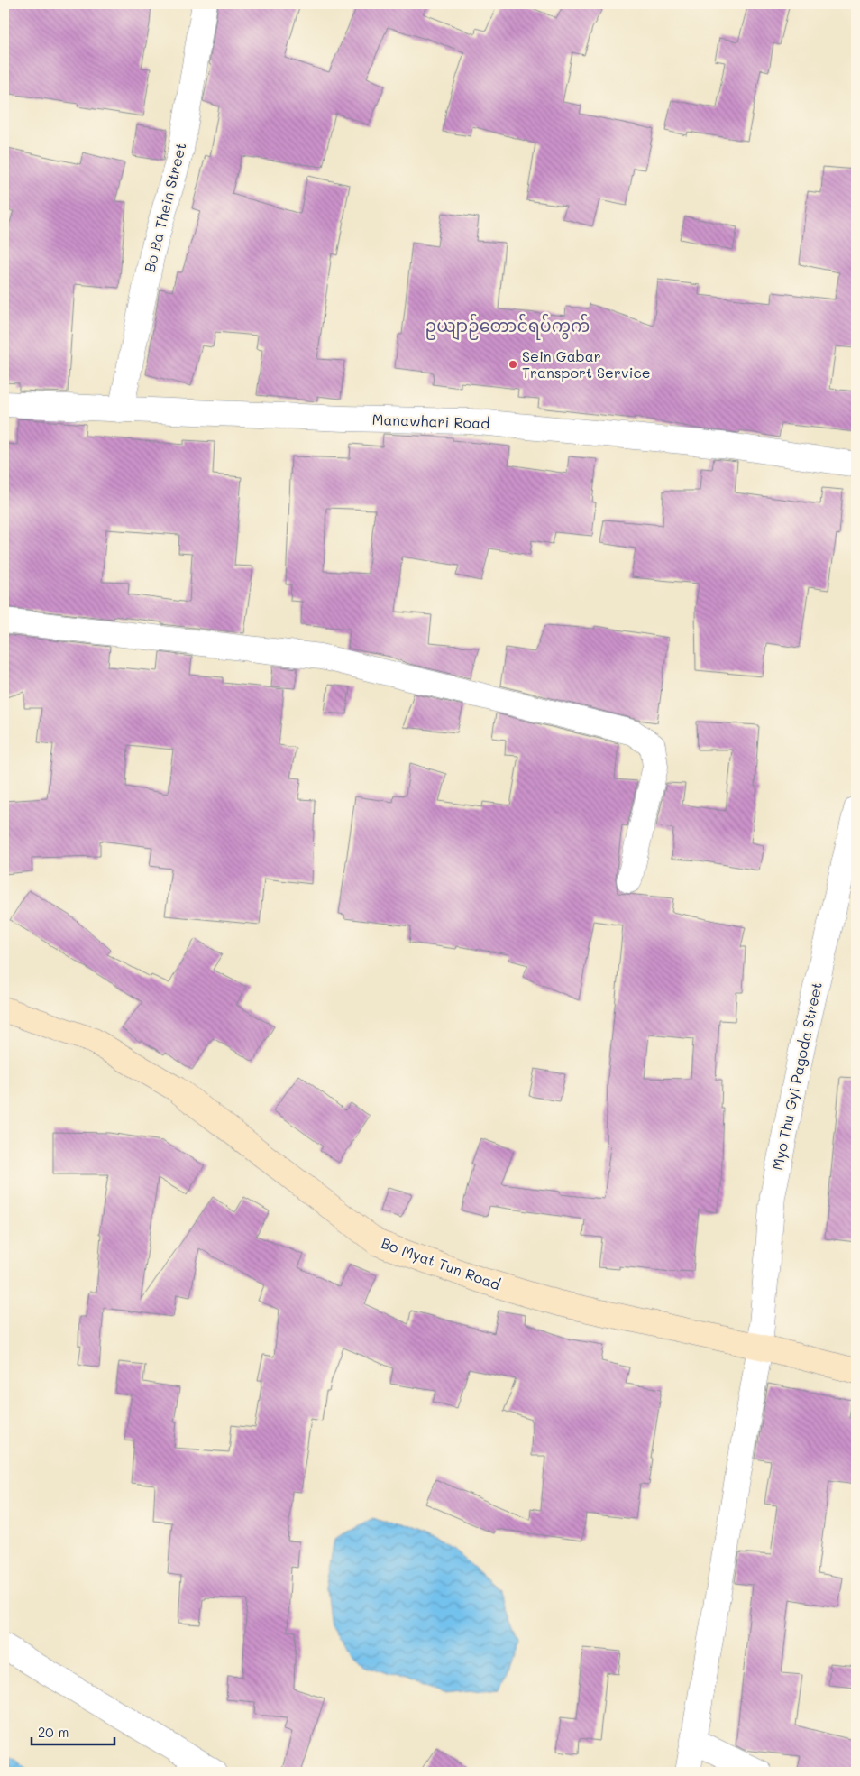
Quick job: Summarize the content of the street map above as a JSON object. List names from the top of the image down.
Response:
{
  "streets": {
    "main road": ["Bo Myat Tun Road"],
    "street": ["Bo Ba Thein Street", "Manawhari Road", "Myo Thu Gyi Pagoda Street"]
  },
  "crossings": [
    ["Bo Ba Thein Street", "Manawhari Road"],
    ["Myo Thu Gyi Pagoda Street", "Bo Myat Tun Road"]
  ],
  "districts": ["ဥယျာဉ်တောင်ရပ်ကွက်"],
  "places": ["Sein Gabar Transport Service"],
  "scale_bar": "20 m"
}
